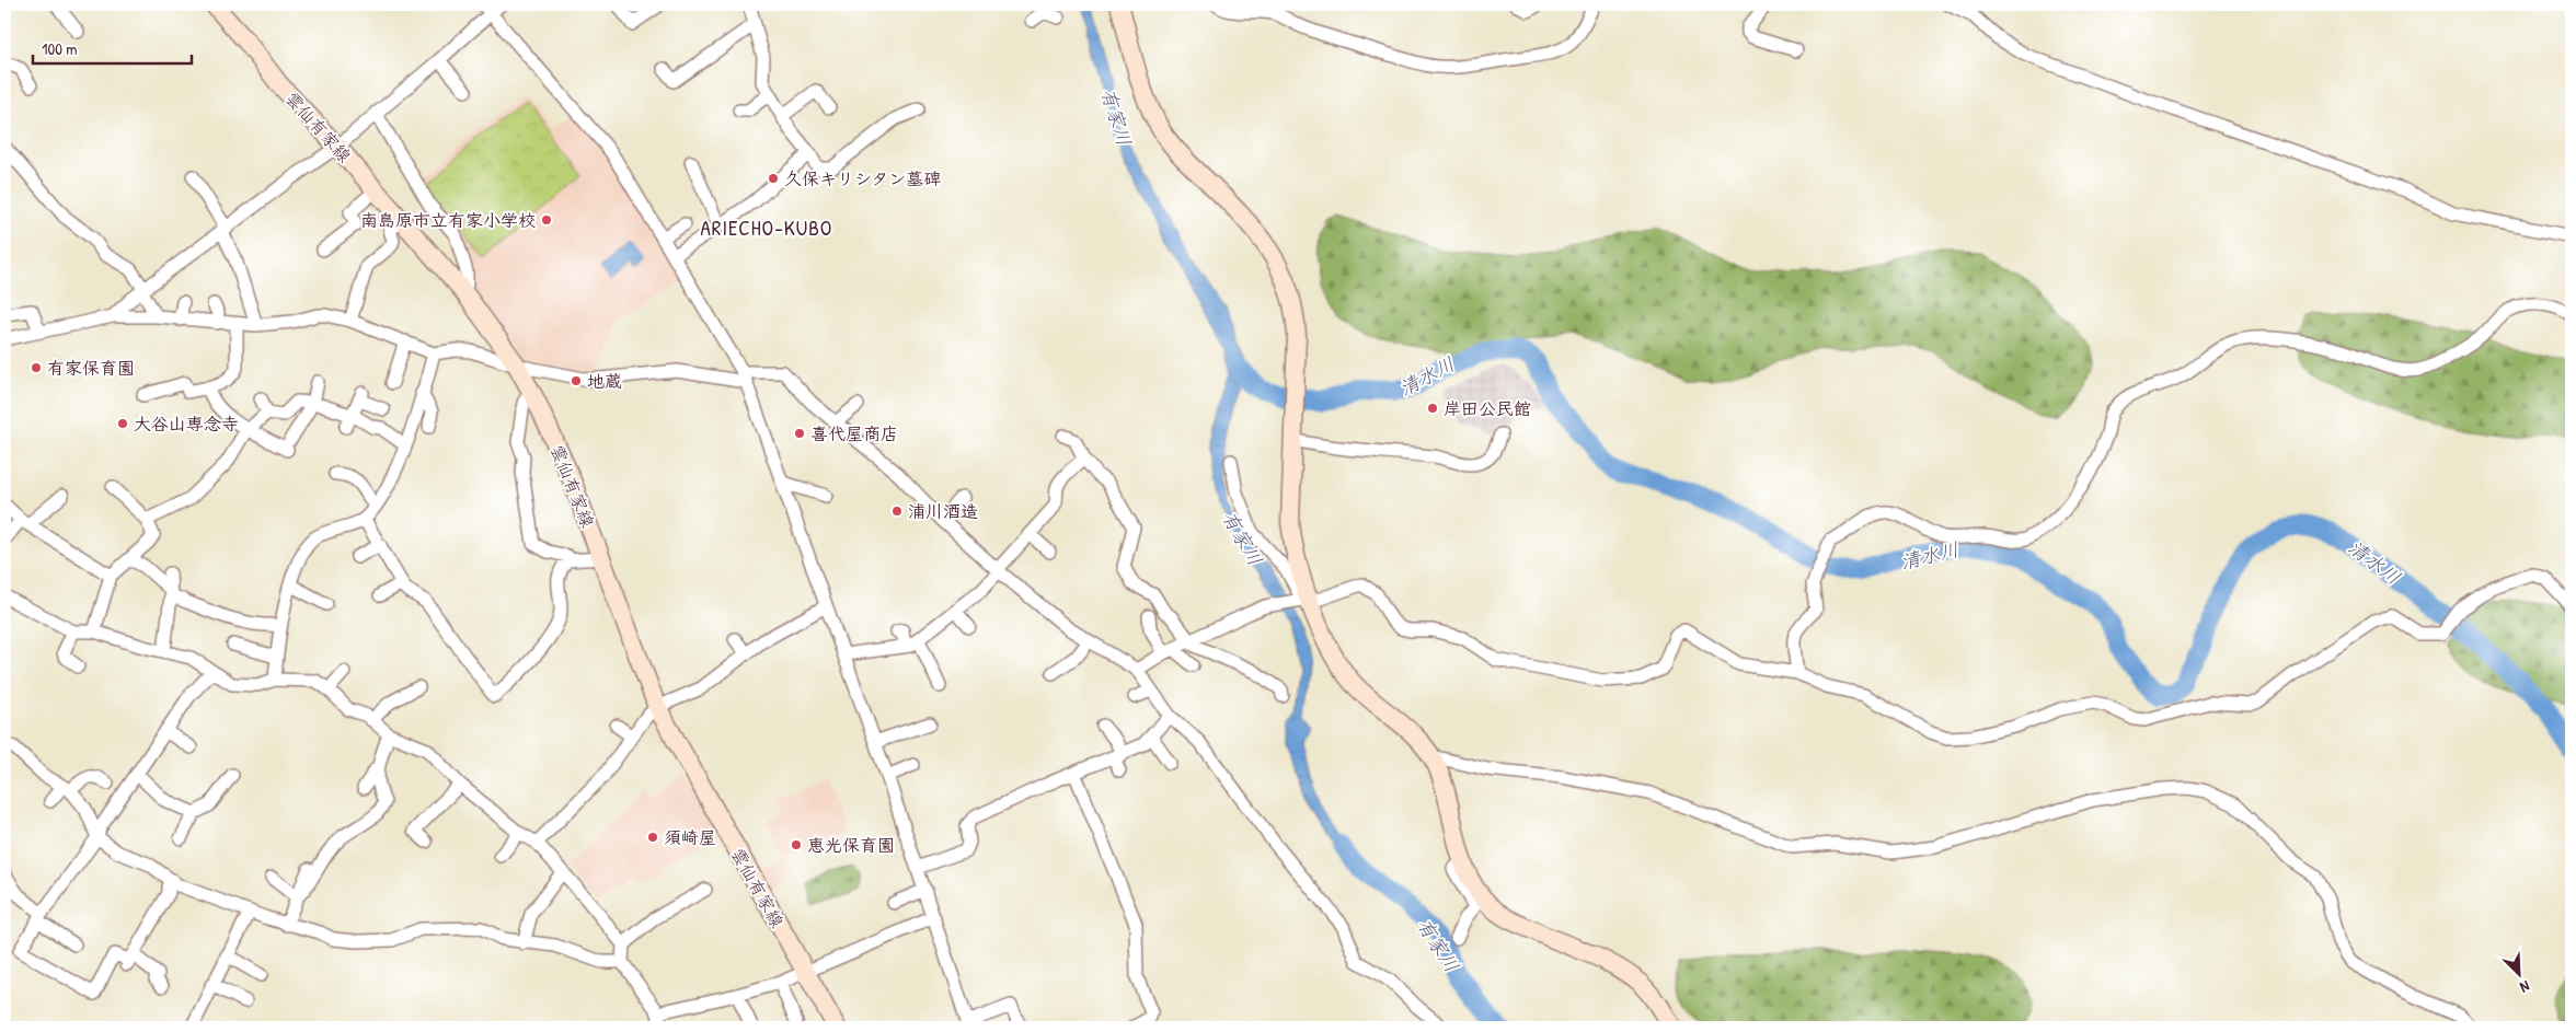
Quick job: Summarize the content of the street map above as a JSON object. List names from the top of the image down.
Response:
{
  "streets": {
    "street": ["雲仙有家線"]
  },
  "districts": ["ARIECHO-KUBO"],
  "water": ["有家川", "清水川"],
  "places": [
    "久保キリシタン墓碑",
    "南島原市立有家小学校",
    "有家保育園",
    "地蔵",
    "岸田公民館",
    "大谷山専念寺",
    "喜代屋商店",
    "浦川酒造",
    "須崎屋",
    "恵光保育園"
  ],
  "scale_bar": "100 m",
  "north": "bottom right"
}
